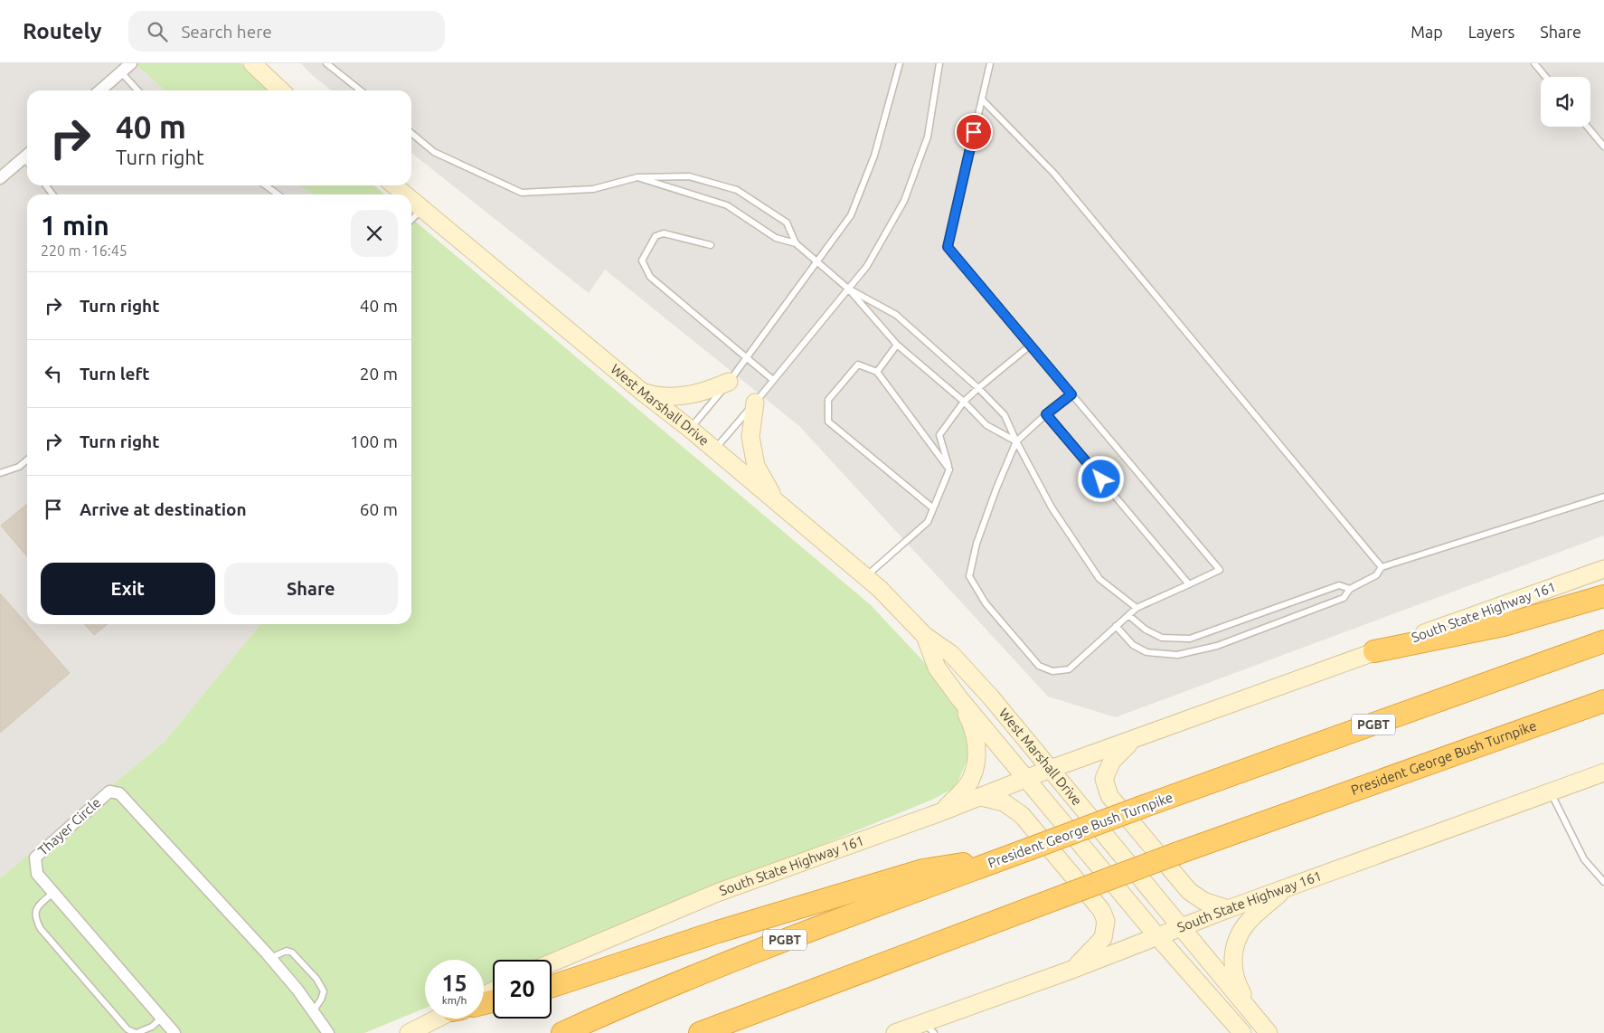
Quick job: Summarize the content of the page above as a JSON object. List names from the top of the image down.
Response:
{
  "streets": {
    "highway": ["PGBT", "President George Bush Turnpike"],
    "main road": ["West Marshall Drive", "South State Highway 161"],
    "street": ["Thayer Circle"]
  },
  "crossings": [
    ["West Marshall Drive", "South State Highway 161"]
  ],
  "page": {
    "header": "Routely",
    "search": "Search here",
    "nav": ["Map", "Layers", "Share"],
    "turn": ["40 m", "Turn right"],
    "heading": ["1 min", "220 m · 16:45"],
    "list": [
      {
        "name": "Turn right",
        "value": "40 m"
      },
      {
        "name": "Turn left",
        "value": "20 m"
      },
      {
        "name": "Turn right",
        "value": "100 m"
      },
      {
        "name": "Arrive at destination",
        "value": "60 m"
      }
    ],
    "buttons": ["Exit", "Share"],
    "speed": "15 km/h",
    "limit": "20"
  }
}
